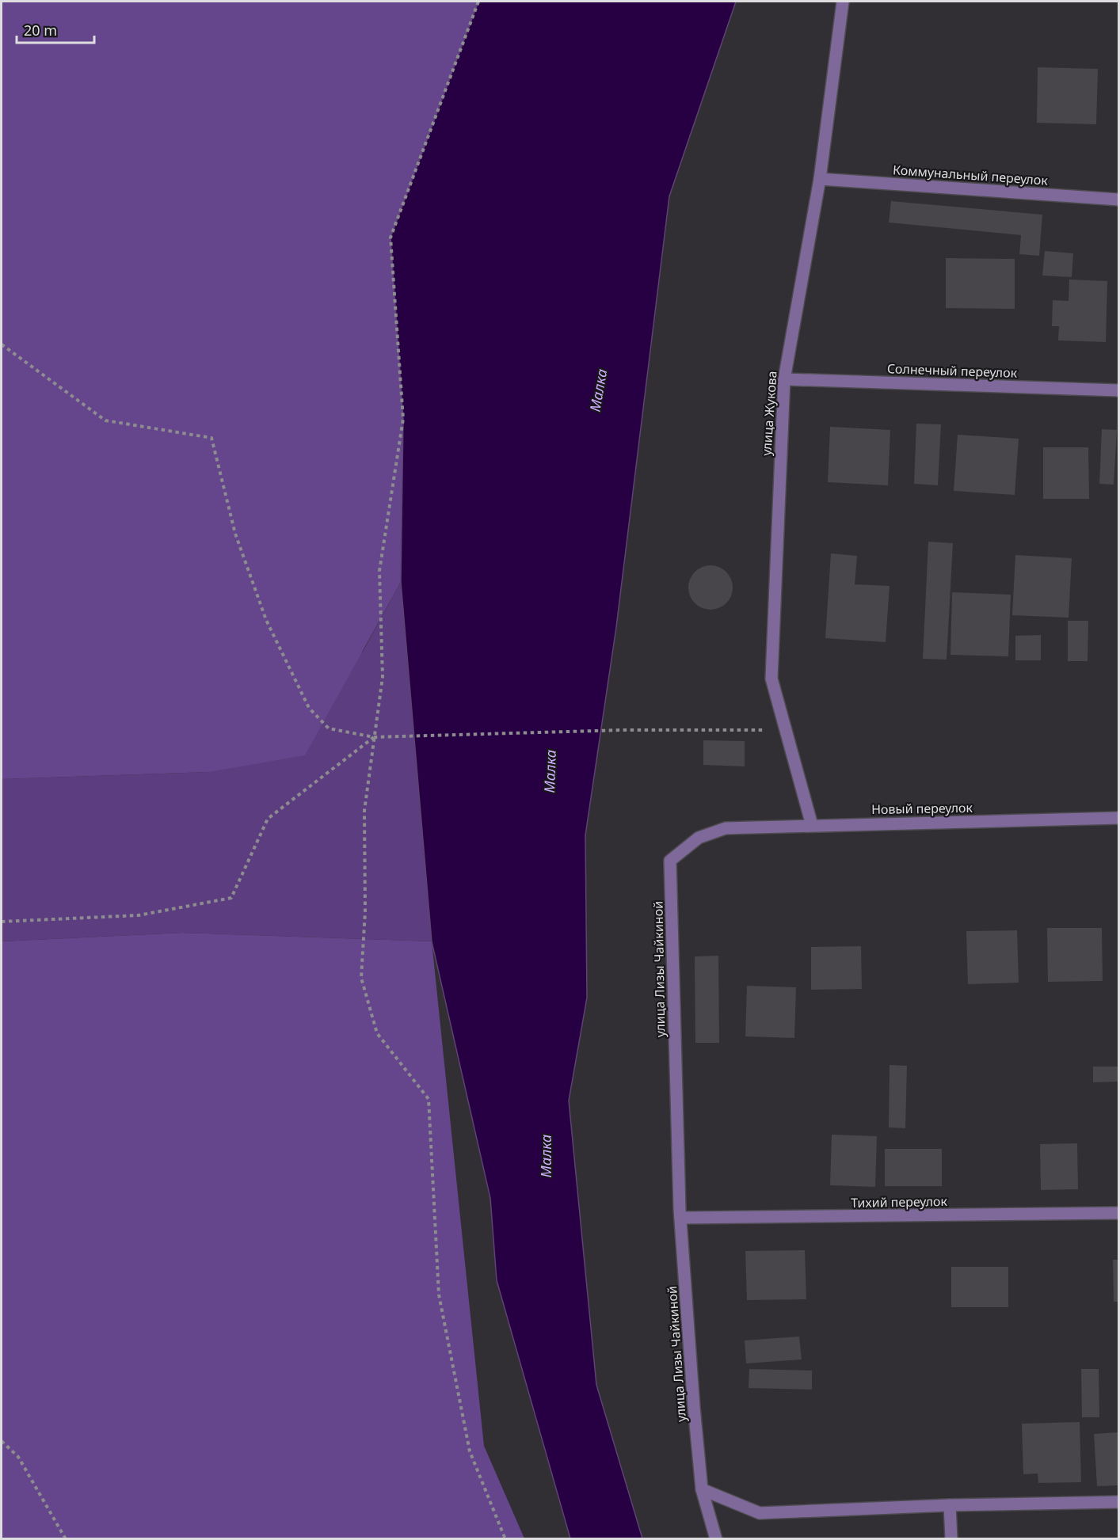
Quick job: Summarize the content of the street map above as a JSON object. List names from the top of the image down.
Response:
{
  "streets": {
    "street": [
      "Коммунальный переулок",
      "Солнечный переулок",
      "улица Жукова",
      "Новый переулок",
      "улица Лизы Чайкиной",
      "Тихий переулок"
    ]
  },
  "crossings": [
    ["Коммунальный переулок", "улица Жукова"],
    ["Солнечный переулок", "улица Жукова"],
    ["улица Жукова", "Новый переулок"],
    ["Новый переулок", "улица Лизы Чайкиной"],
    ["улица Лизы Чайкиной", "Тихий переулок"]
  ],
  "water": ["Малка"],
  "scale_bar": "20 m"
}
